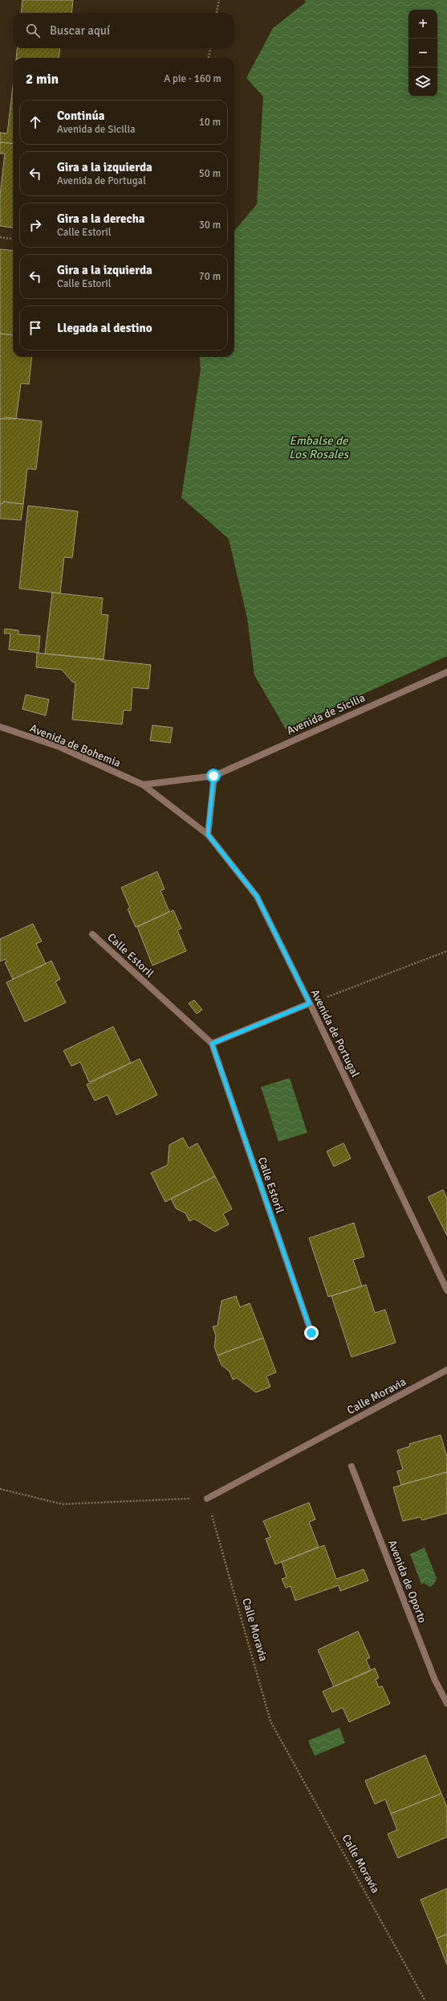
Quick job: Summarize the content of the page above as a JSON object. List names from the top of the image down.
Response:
{
  "streets": {
    "street": [
      "Avenida de Sicilia",
      "Avenida de Bohemia",
      "Calle Estoril",
      "Avenida de Portugal",
      "Calle Moravia",
      "Avenida de Oporto"
    ]
  },
  "crossings": [
    ["Avenida de Sicilia", "Avenida de Bohemia"],
    ["Avenida de Sicilia", "Avenida de Portugal"],
    ["Avenida de Bohemia", "Avenida de Portugal"]
  ],
  "water": ["Embalse de Los Rosales"],
  "page": {
    "map_buttons": ["+", "−"],
    "search": "Buscar aquí",
    "heading": ["2 min", "A pie · 160 m"],
    "list": [
      ["Continúa", "Avenida de Sicilia", "10 m"],
      ["Gira a la izquierda", "Avenida de Portugal", "50 m"],
      ["Gira a la derecha", "Calle Estoril", "30 m"],
      ["Gira a la izquierda", "Calle Estoril", "70 m"],
      "Llegada al destino"
    ]
  }
}
